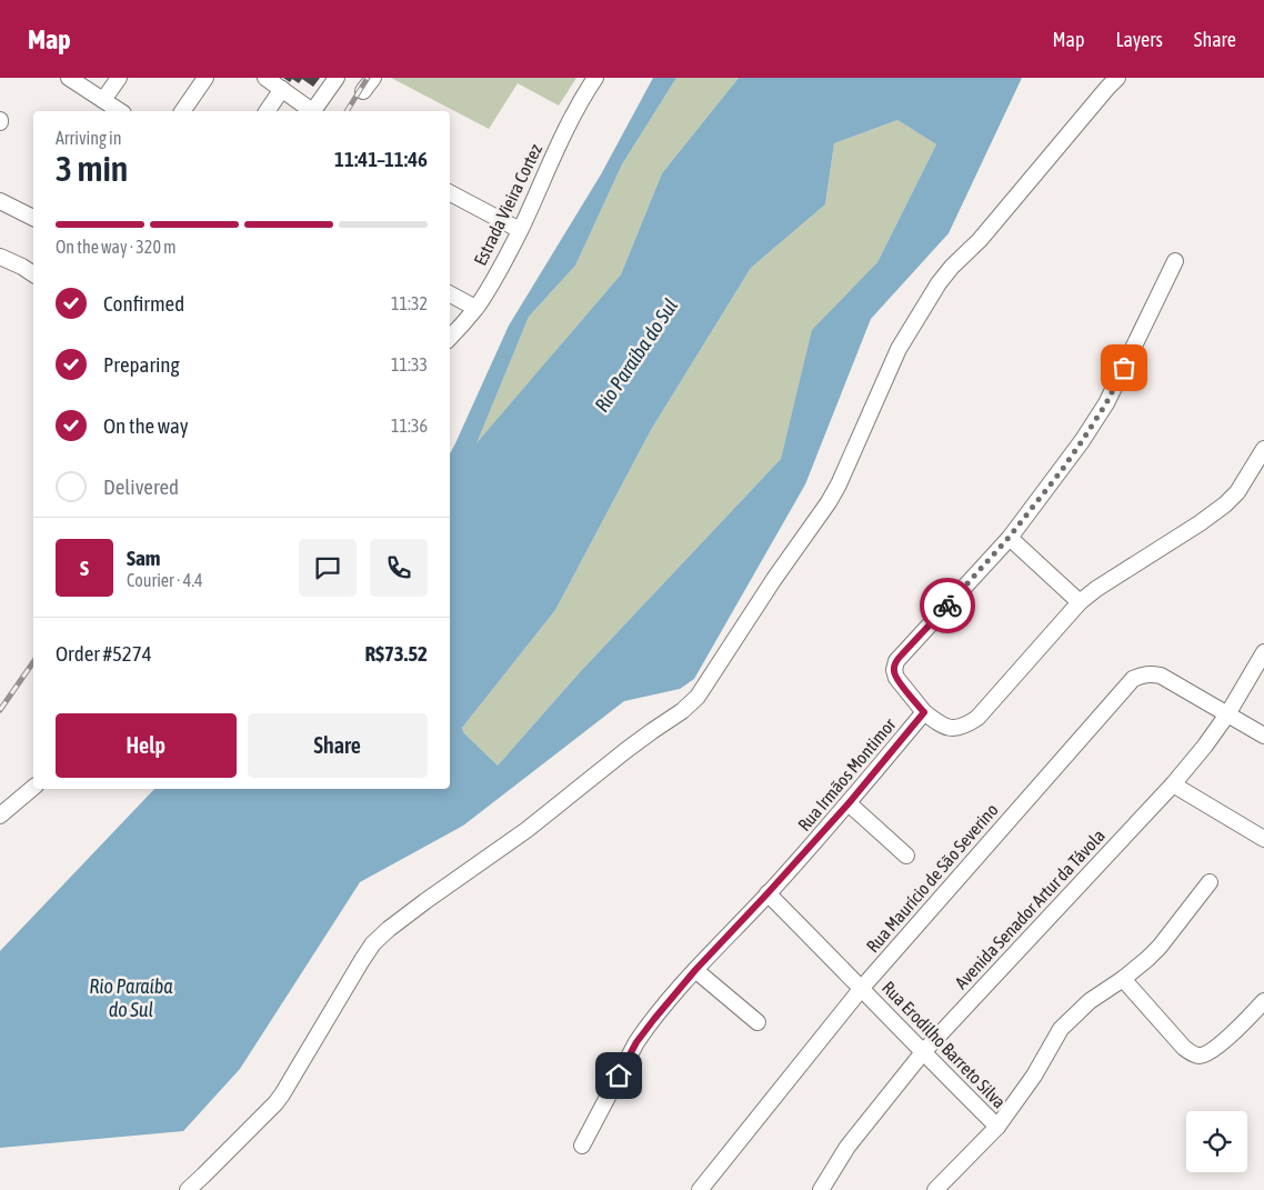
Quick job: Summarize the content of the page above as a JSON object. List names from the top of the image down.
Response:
{
  "streets": {
    "street": [
      "Estrada Vieira Cortez",
      "Rua Irmãos Montimor",
      "Rua Maurício de São Severino",
      "Avenida Senador Artur da Távola",
      "Rua Erodilho Barreto Silva"
    ]
  },
  "crossings": [
    ["Rua Irmãos Montimor", "Rua Erodilho Barreto Silva"],
    ["Rua Maurício de São Severino", "Avenida Senador Artur da Távola"],
    ["Rua Maurício de São Severino", "Rua Erodilho Barreto Silva"],
    ["Avenida Senador Artur da Távola", "Rua Erodilho Barreto Silva"]
  ],
  "water": ["Rio Paraíba do Sul"],
  "page": {
    "header": "Map",
    "nav": ["Map", "Layers", "Share"],
    "heading": ["3 min", "Arriving in", "11:41–11:46"],
    "panel": [
      "Sam",
      "Courier · 4.4",
      "Order #5274",
      "R$73.52"
    ],
    "bar": "On the way · 320 m",
    "list": [
      ["Confirmed", "11:32"],
      ["Preparing", "11:33"],
      ["On the way", "11:36"],
      "Delivered"
    ],
    "round": "S",
    "buttons": ["Help", "Share"]
  }
}
